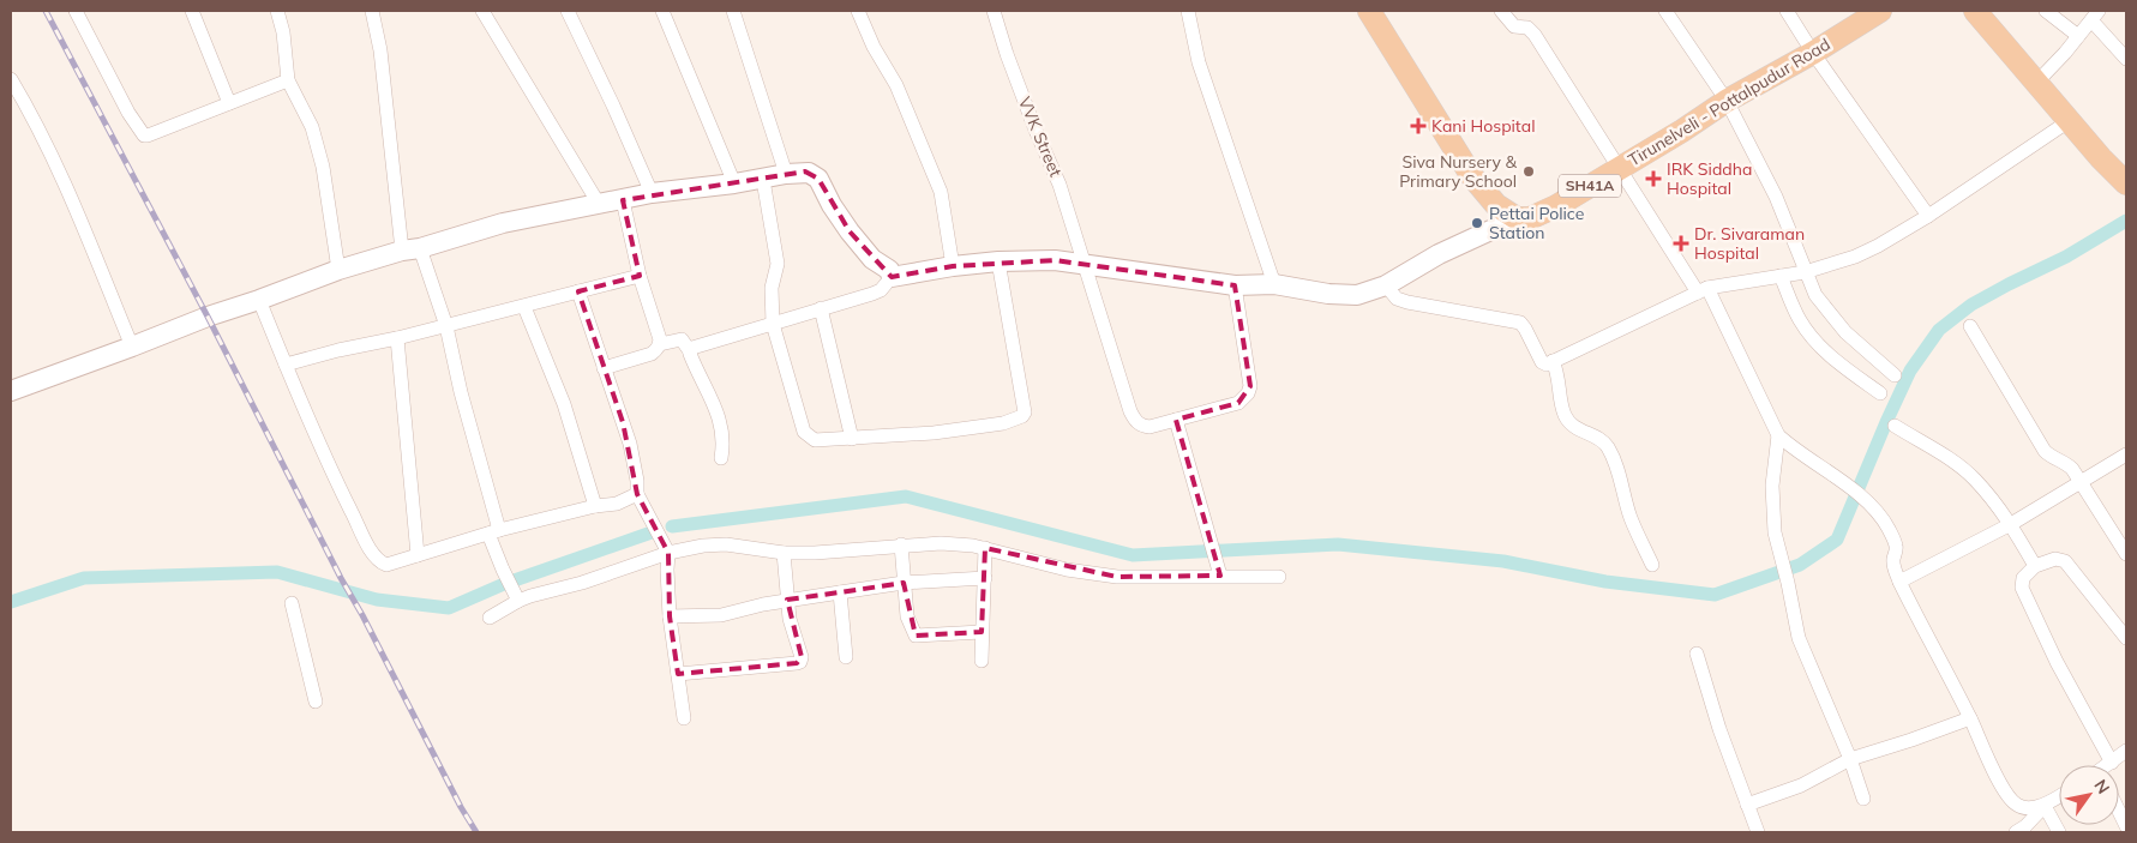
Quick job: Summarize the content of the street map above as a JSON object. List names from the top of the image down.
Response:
{
  "streets": {
    "main road": ["Tirunelveli - Pottalpudur Road", "SH41A"],
    "street": ["VVK Street"]
  },
  "places": {
    "health": ["Kani Hospital", "IRK Siddha Hospital", "Dr. Sivaraman Hospital"],
    "other": ["Siva Nursery & Primary School", "Pettai Police Station"]
  },
  "north": "top right"
}
